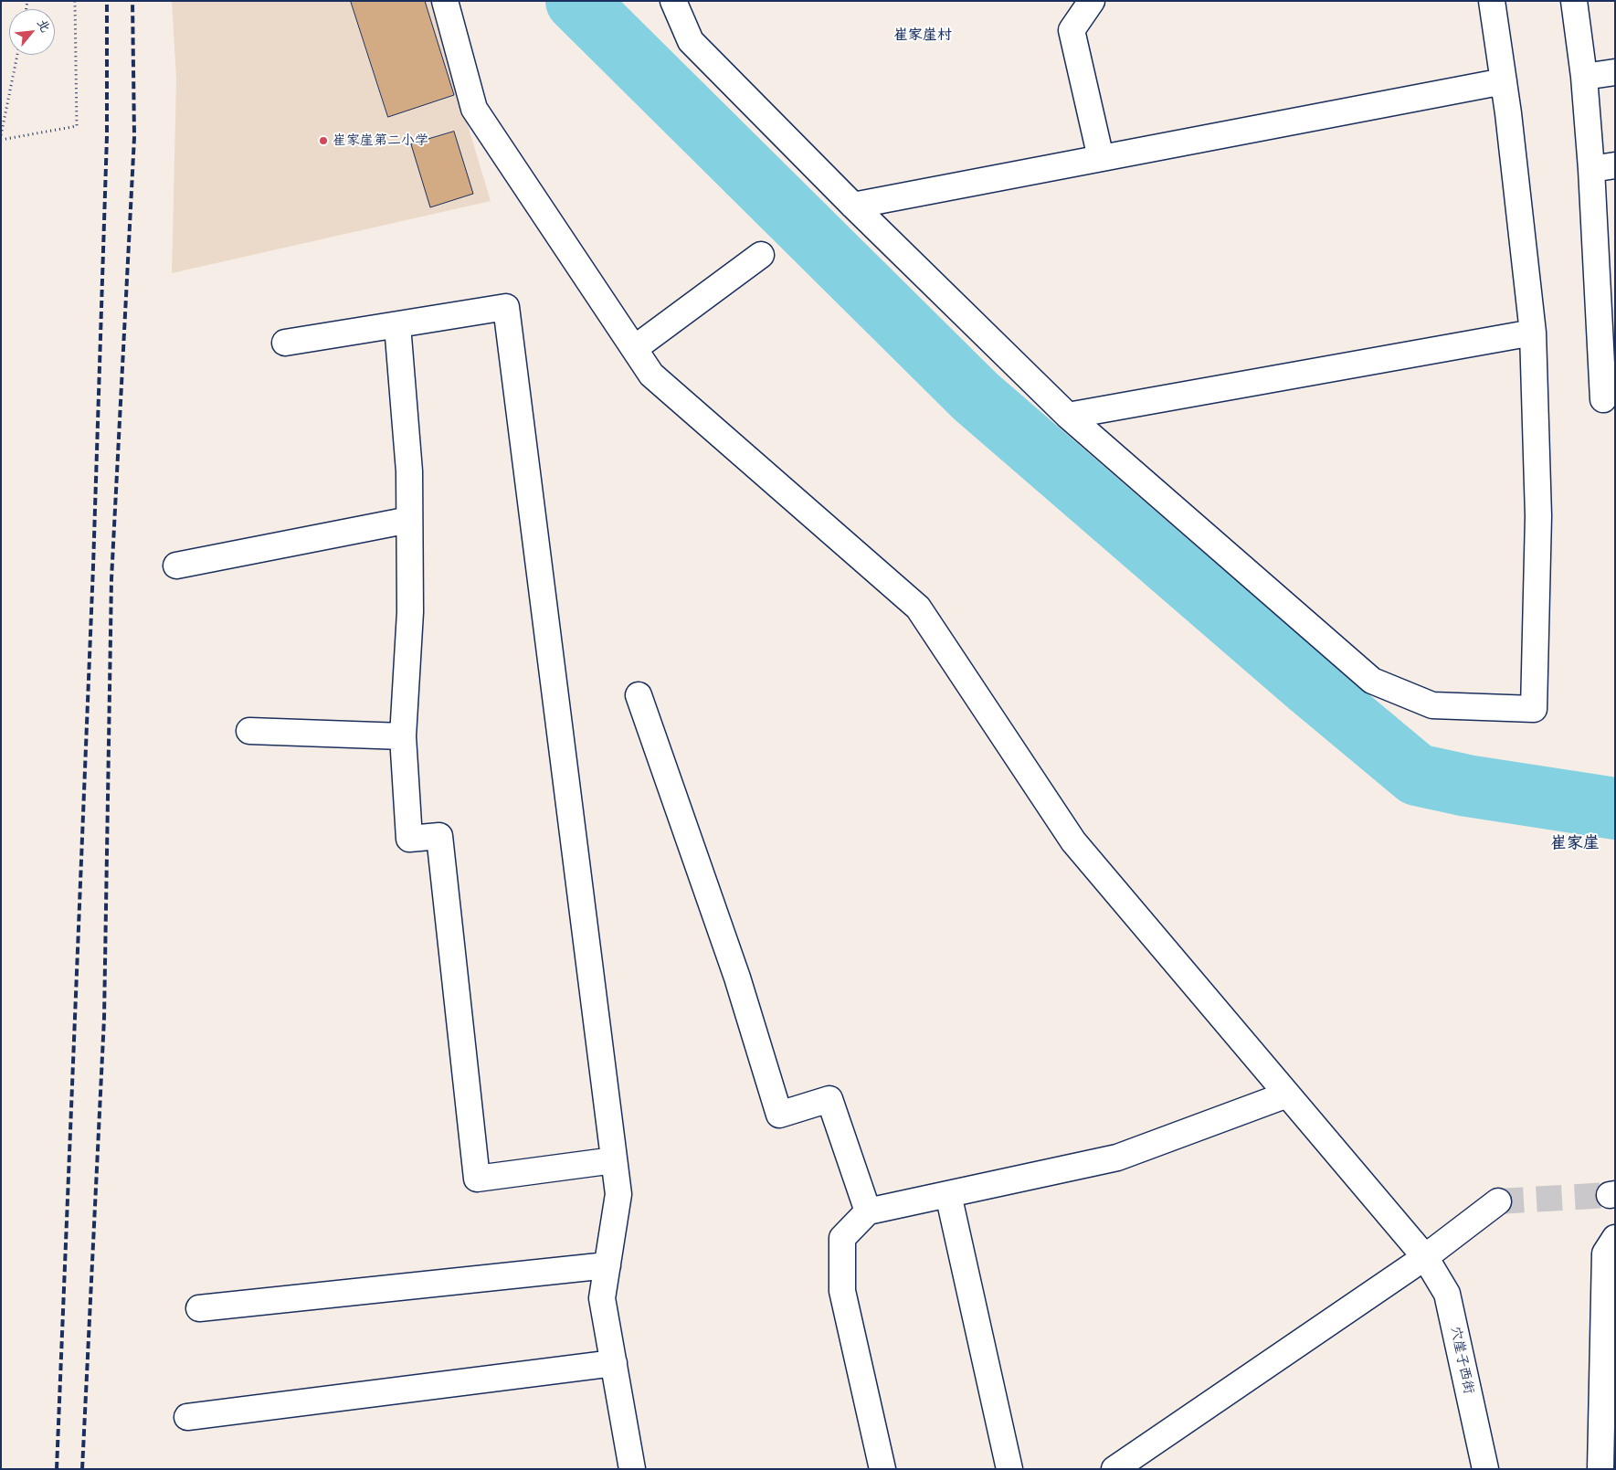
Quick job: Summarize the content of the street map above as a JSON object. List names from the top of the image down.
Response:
{
  "streets": {
    "street": ["穴崖子西街"]
  },
  "districts": ["崔家崖村", "崔家崖"],
  "places": ["崔家崖第二小学"],
  "north": "top right"
}
